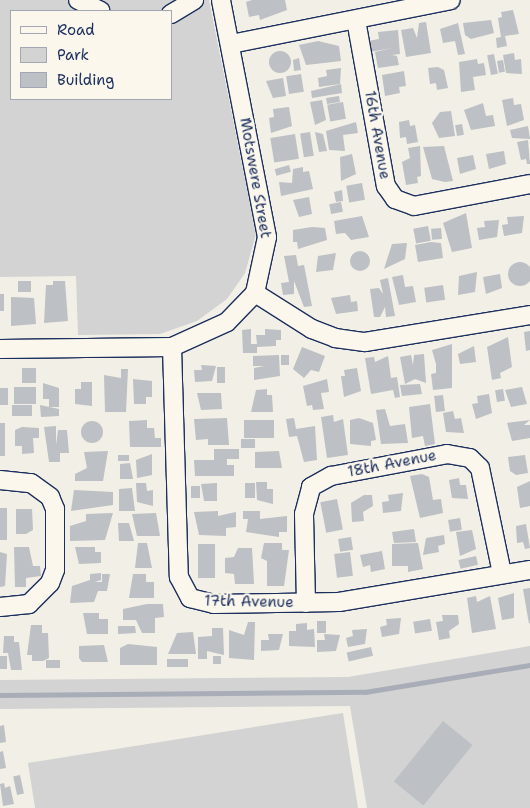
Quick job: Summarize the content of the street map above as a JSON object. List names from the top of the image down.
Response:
{
  "streets": {
    "street": [
      "16th Avenue",
      "Motswere Street",
      "18th Avenue",
      "17th Avenue"
    ]
  },
  "crossings": [
    ["18th Avenue", "17th Avenue"]
  ],
  "legend": ["Road", "Park", "Building"]
}
